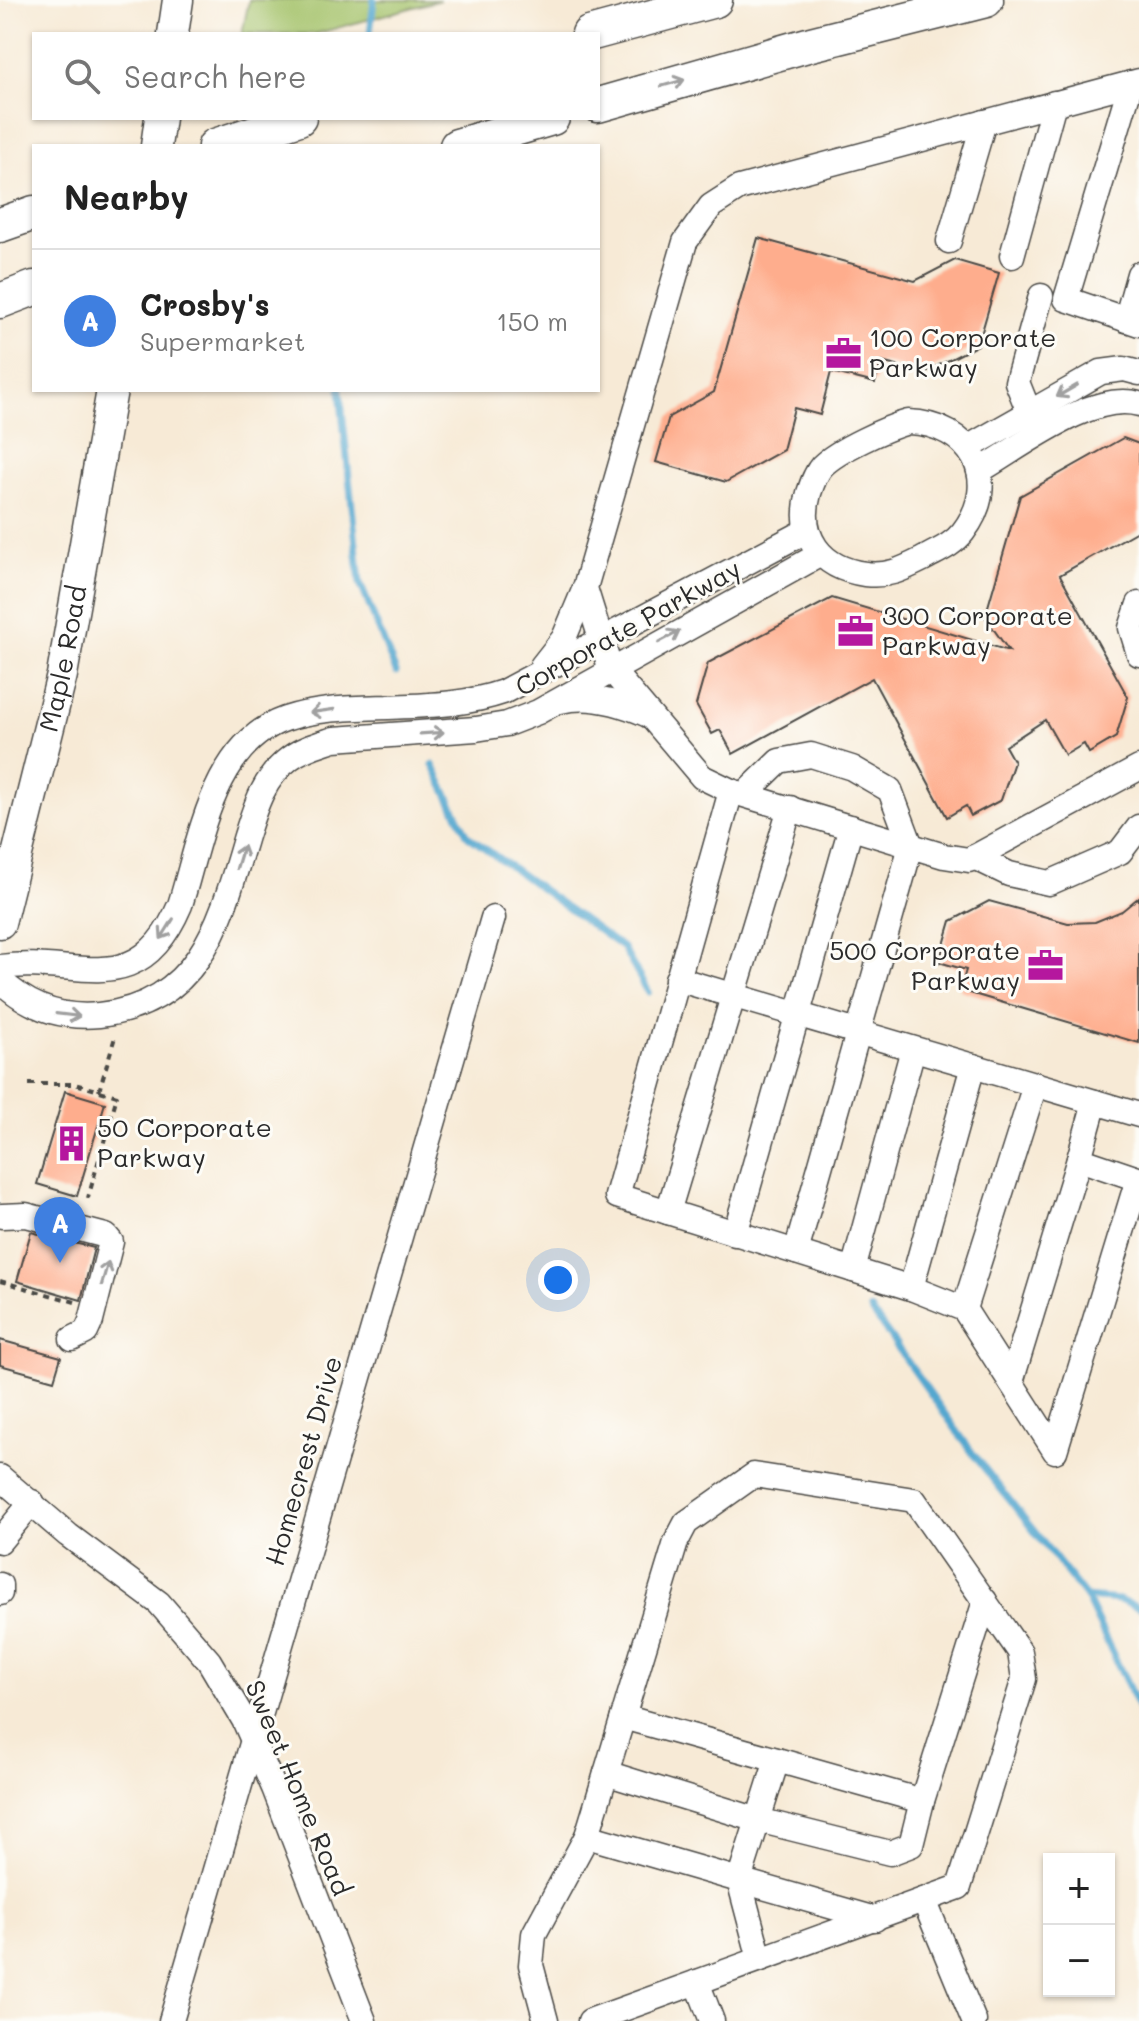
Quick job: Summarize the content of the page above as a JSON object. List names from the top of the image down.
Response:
{
  "streets": {
    "main road": ["Maple Road"],
    "street": ["Corporate Parkway", "Homecrest Drive", "Sweet Home Road"]
  },
  "crossings": [
    ["Homecrest Drive", "Sweet Home Road"]
  ],
  "places": {
    "office": ["100 Corporate Parkway", "300 Corporate Parkway", "500 Corporate Parkway"],
    "building": ["50 Corporate Parkway"]
  },
  "page": {
    "search": "Search here",
    "heading": "Nearby",
    "list": [
      {
        "mark": "A",
        "name": "Crosby's",
        "note": "Supermarket",
        "value": "150 m"
      }
    ],
    "pins": "A",
    "map_buttons": ["+", "−"]
  }
}
